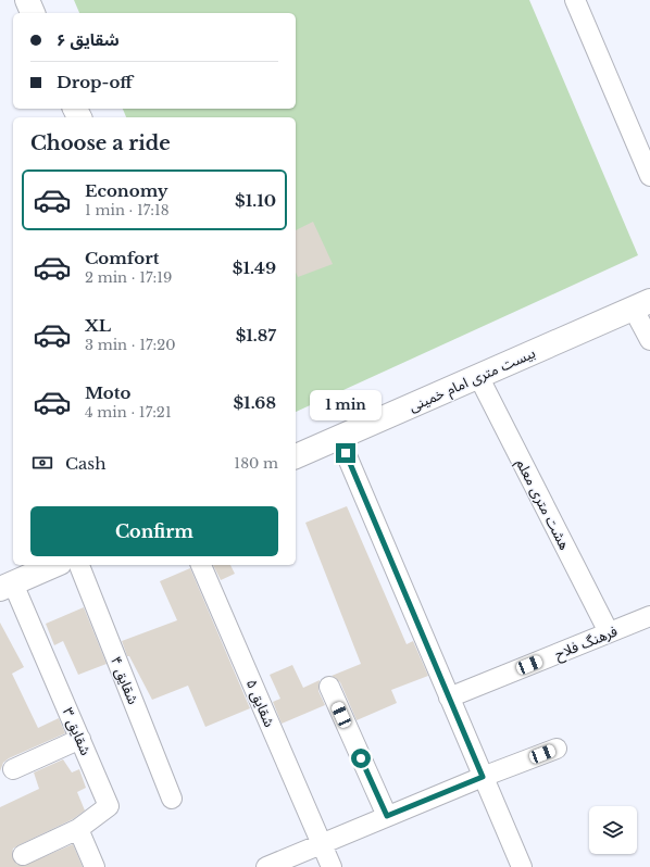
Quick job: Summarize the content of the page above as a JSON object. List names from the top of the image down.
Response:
{
  "streets": {
    "main road": ["بیست متری امام خمینی"],
    "street": [
      "هشت متری معلم",
      "فرهنگ فلاح",
      "شقایق ۴",
      "شقایق ۵",
      "شقایق ۳"
    ]
  },
  "crossings": [
    ["بیست متری امام خمینی", "هشت متری معلم"],
    ["هشت متری معلم", "فرهنگ فلاح"]
  ],
  "page": {
    "banner": ["شقایق ۶", "Drop-off"],
    "heading": "Choose a ride",
    "list": [
      {
        "name": "Economy",
        "note": "1 min · 17:18",
        "value": "$1.10"
      },
      {
        "name": "Comfort",
        "note": "2 min · 17:19",
        "value": "$1.49"
      },
      {
        "name": "XL",
        "note": "3 min · 17:20",
        "value": "$1.87"
      },
      {
        "name": "Moto",
        "note": "4 min · 17:21",
        "value": "$1.68"
      }
    ],
    "bubble": "1 min",
    "pay": ["Cash", "180 m"],
    "buttons": "Confirm"
  }
}
